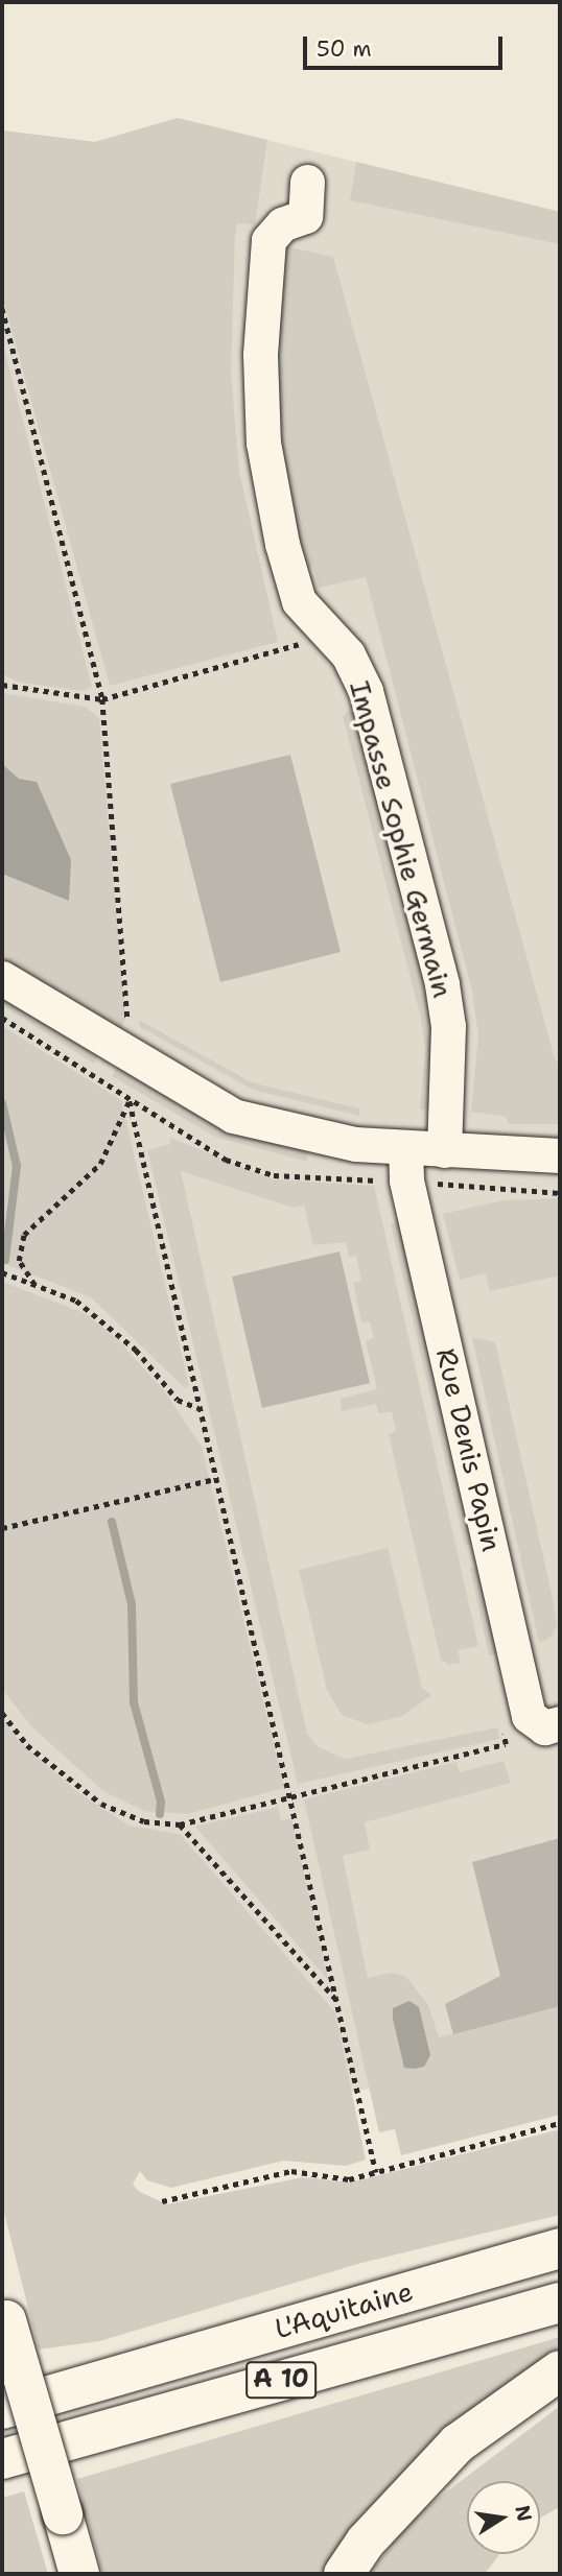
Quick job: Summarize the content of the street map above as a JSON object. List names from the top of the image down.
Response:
{
  "streets": {
    "highway": ["L'Aquitaine", "A 10"],
    "street": ["Impasse Sophie Germain", "Rue Denis Papin"]
  },
  "scale_bar": "50 m",
  "north": "right"
}
